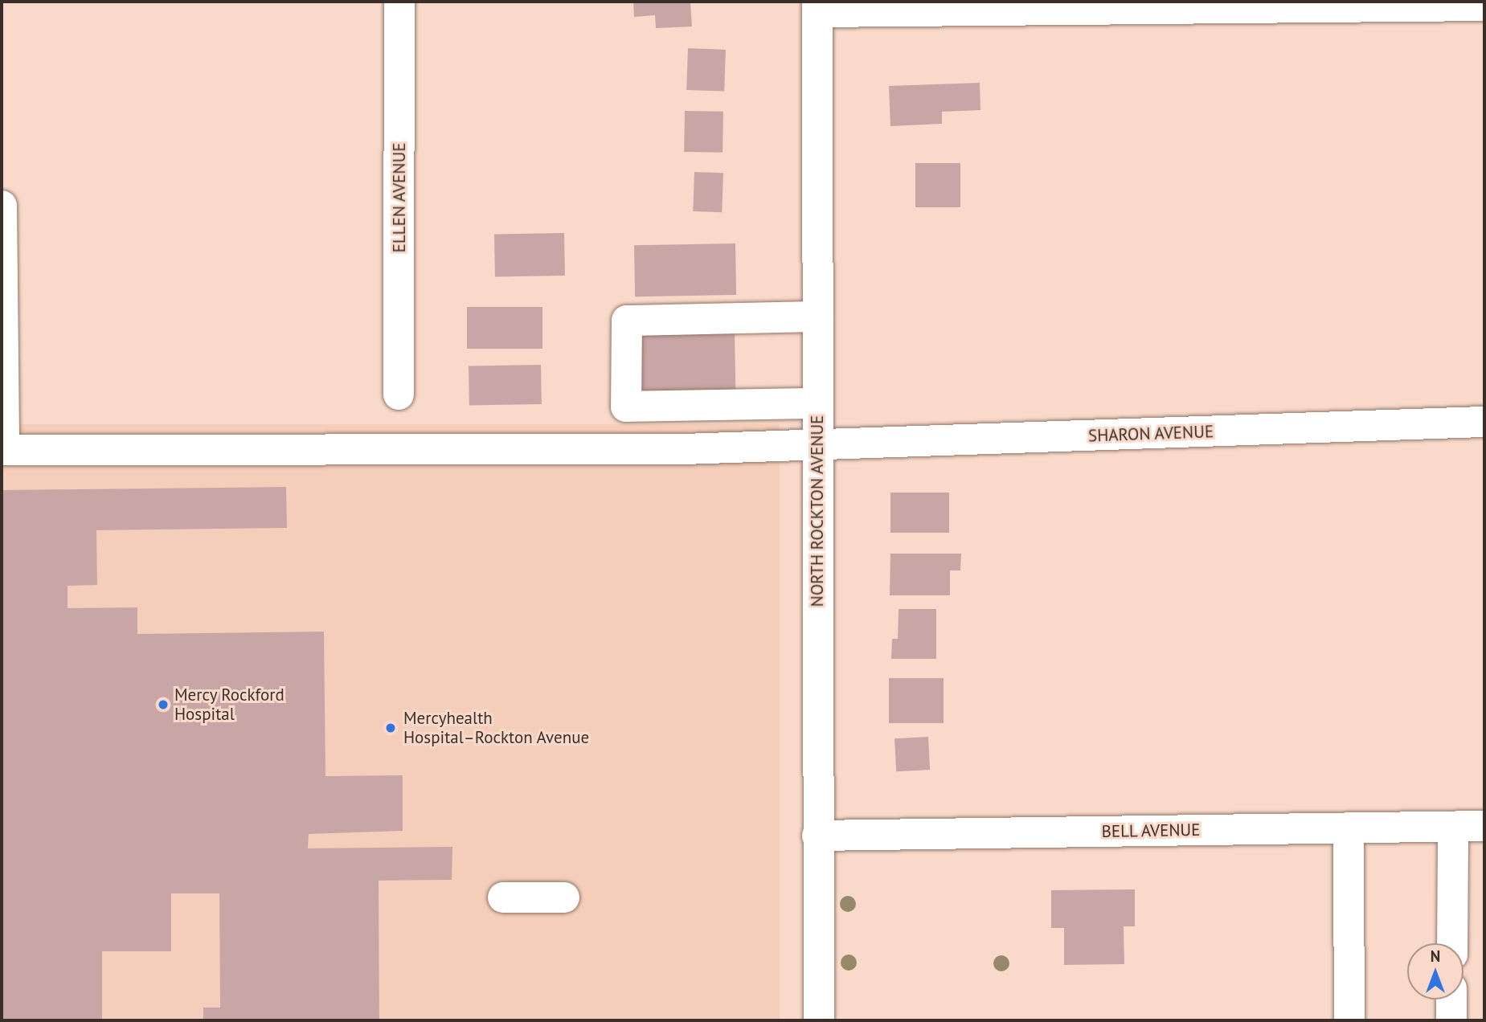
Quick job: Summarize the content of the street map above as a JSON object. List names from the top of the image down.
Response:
{
  "streets": {
    "street": [
      "ELLEN AVENUE",
      "SHARON AVENUE",
      "NORTH ROCKTON AVENUE",
      "BELL AVENUE"
    ]
  },
  "crossings": [
    ["SHARON AVENUE", "NORTH ROCKTON AVENUE"],
    ["NORTH ROCKTON AVENUE", "BELL AVENUE"]
  ],
  "places": ["Mercy Rockford Hospital", "Mercyhealth Hospital–Rockton Avenue"],
  "north": "top"
}
